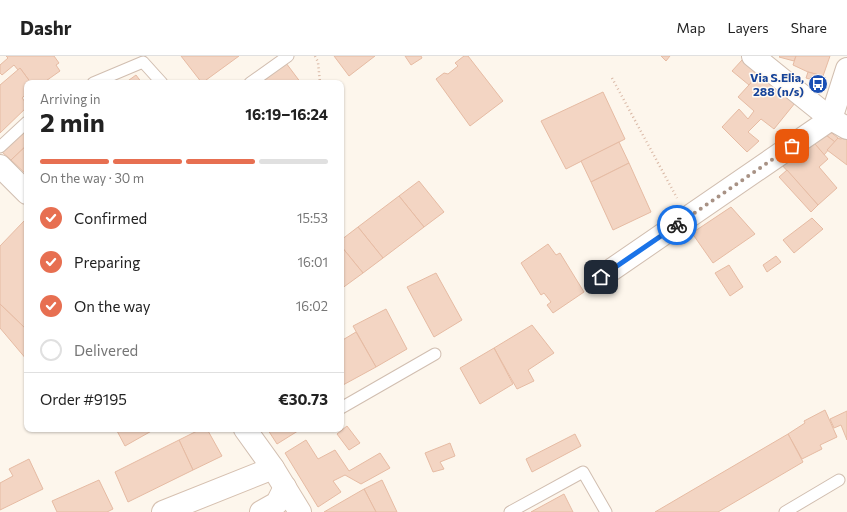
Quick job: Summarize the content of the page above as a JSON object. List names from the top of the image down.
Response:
{
  "places": {
    "bus stop": ["Via S.Elia, 288 (n/s)"]
  },
  "page": {
    "header": "Dashr",
    "nav": ["Map", "Layers", "Share"],
    "heading": ["2 min", "Arriving in", "16:19–16:24"],
    "panel": ["Order #9195", "€30.73"],
    "bar": "On the way · 30 m",
    "list": [
      ["Confirmed", "15:53"],
      ["Preparing", "16:01"],
      ["On the way", "16:02"],
      "Delivered"
    ]
  }
}
